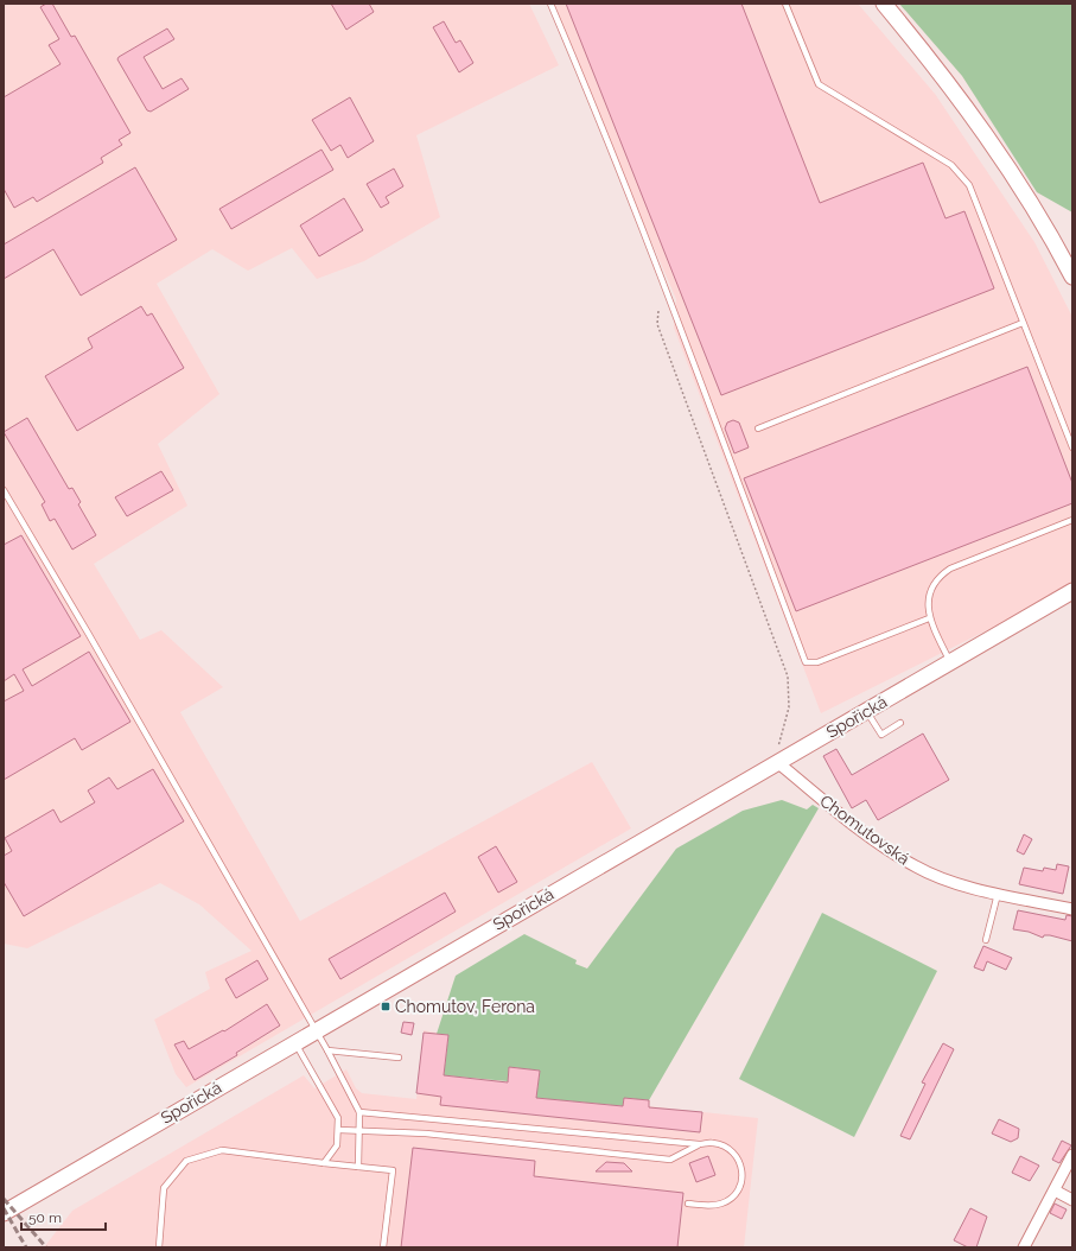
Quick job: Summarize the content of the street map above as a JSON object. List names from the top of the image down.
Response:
{
  "streets": {
    "street": ["Spořická", "Chomutovská"]
  },
  "crossings": [
    ["Spořická", "Chomutovská"]
  ],
  "places": {
    "transit": ["Chomutov, Ferona"]
  },
  "scale_bar": "50 m"
}
